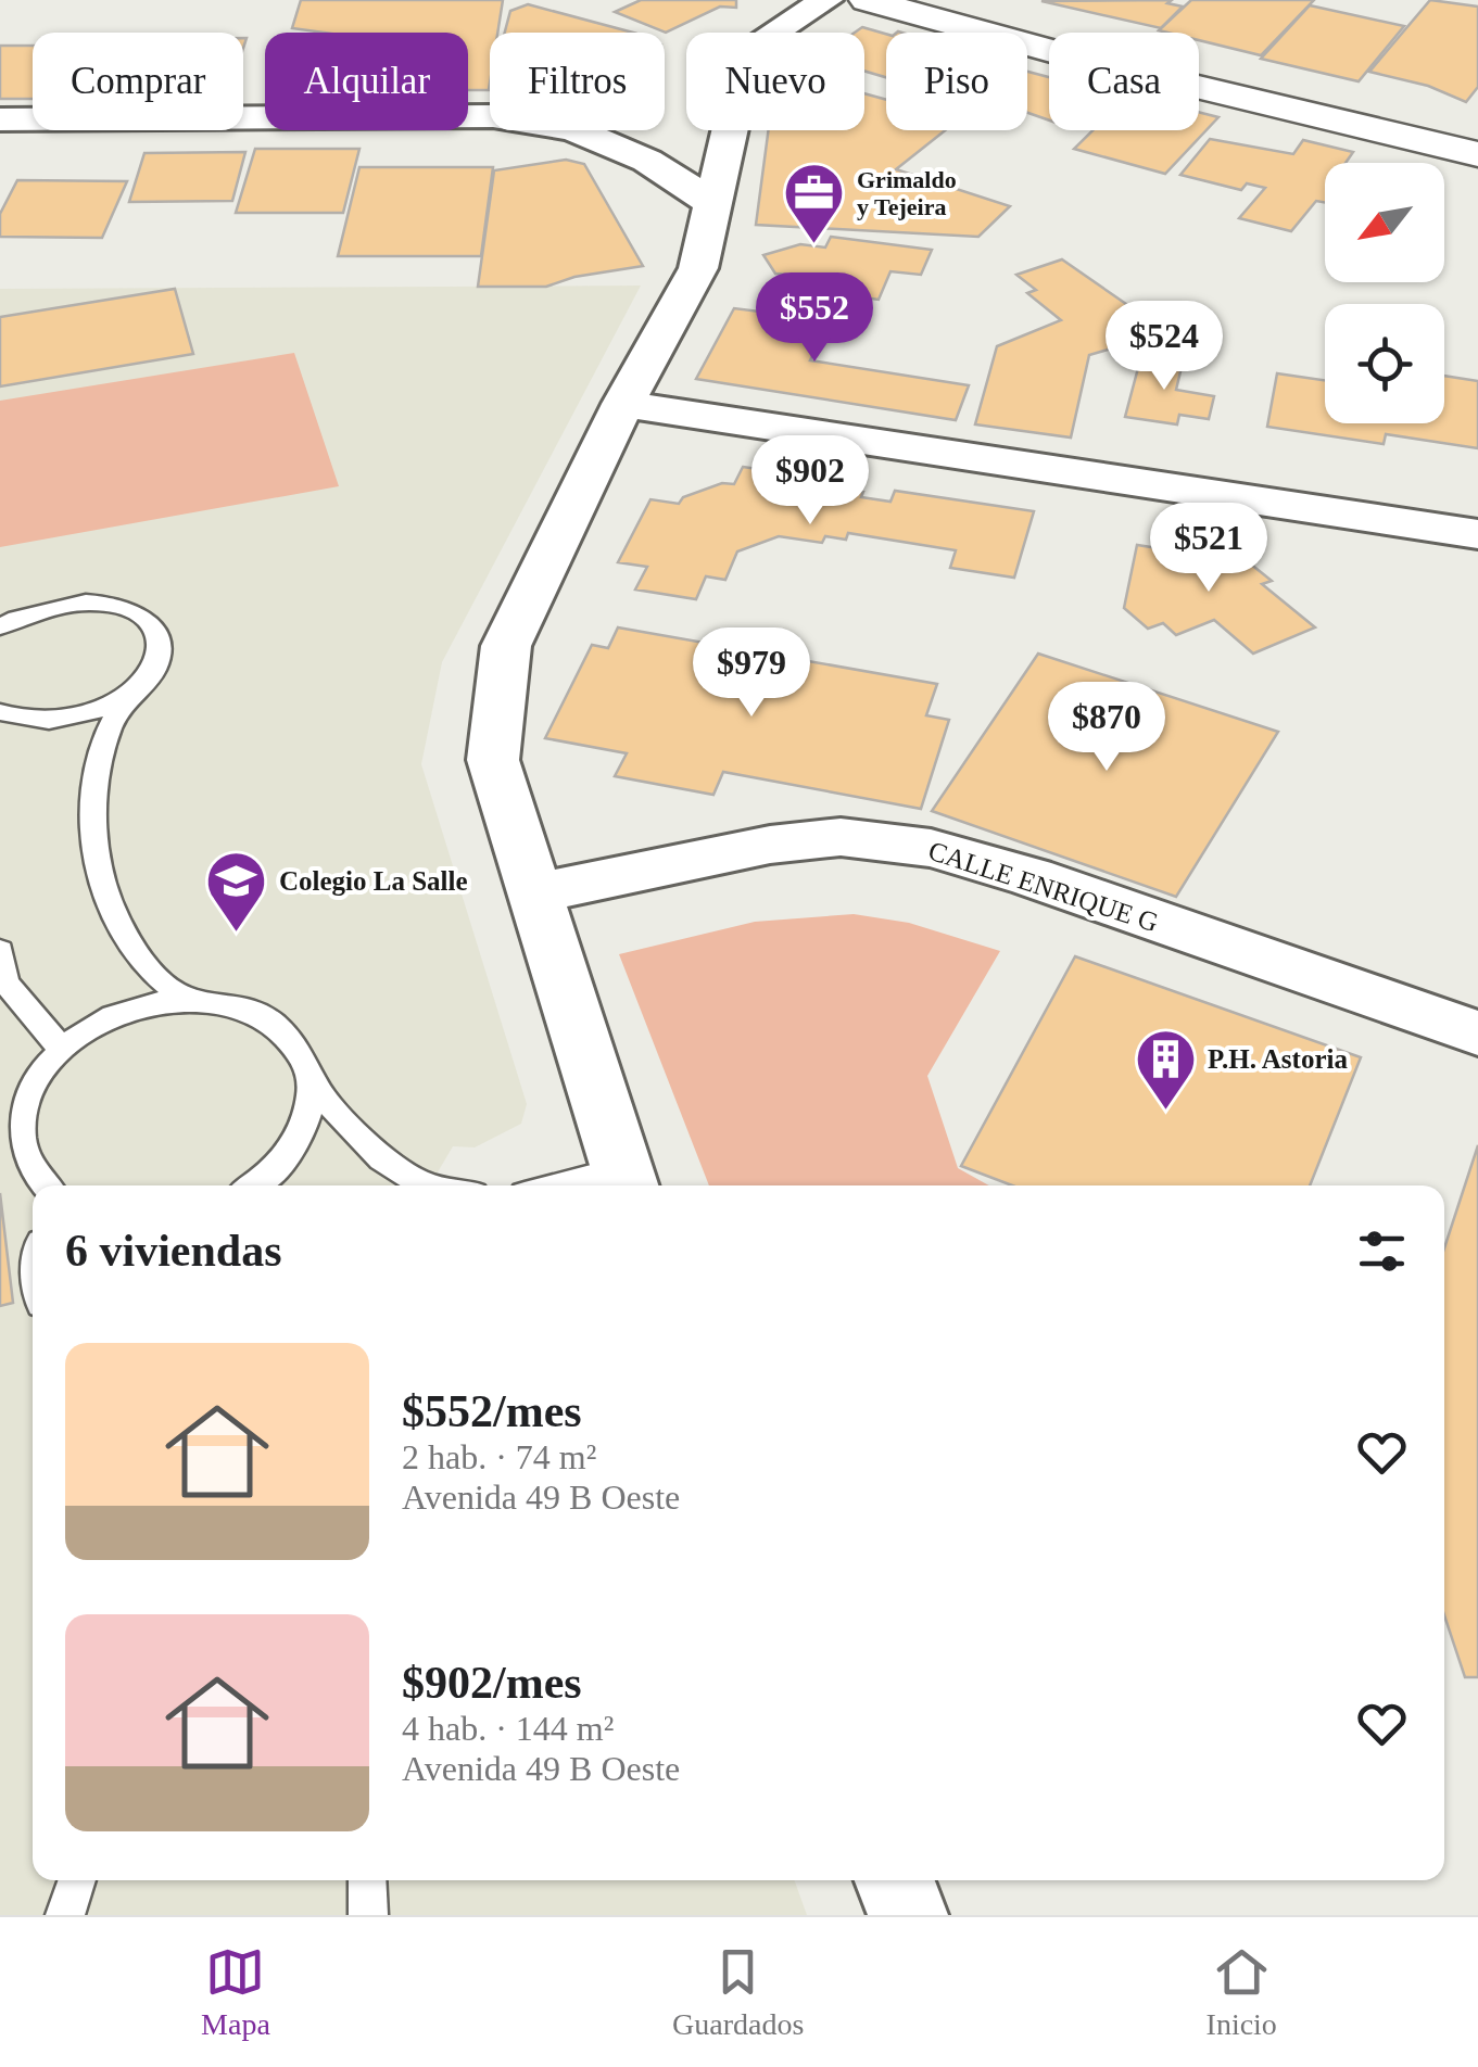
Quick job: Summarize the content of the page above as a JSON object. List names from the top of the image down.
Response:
{
  "streets": {
    "street": ["CALLE ENRIQUE G"]
  },
  "places": {
    "office": ["Grimaldo y Tejeira"],
    "school or university": ["Colegio La Salle"],
    "building": ["P.H. Astoria"]
  },
  "north": "bottom left",
  "page": {
    "chip": [
      "Comprar",
      "Alquilar",
      "Filtros",
      "Nuevo",
      "Piso",
      "Casa"
    ],
    "price": [
      "$552",
      "$524",
      "$902",
      "$521",
      "$979",
      "$870"
    ],
    "heading": "6 viviendas",
    "list": [
      {
        "name": "$552/mes",
        "note": "2 hab. · 74 m² · Avenida 49 B Oeste"
      },
      {
        "name": "$902/mes",
        "note": "4 hab. · 144 m² · Avenida 49 B Oeste"
      }
    ],
    "tabs": ["Mapa", "Guardados", "Inicio"]
  }
}
